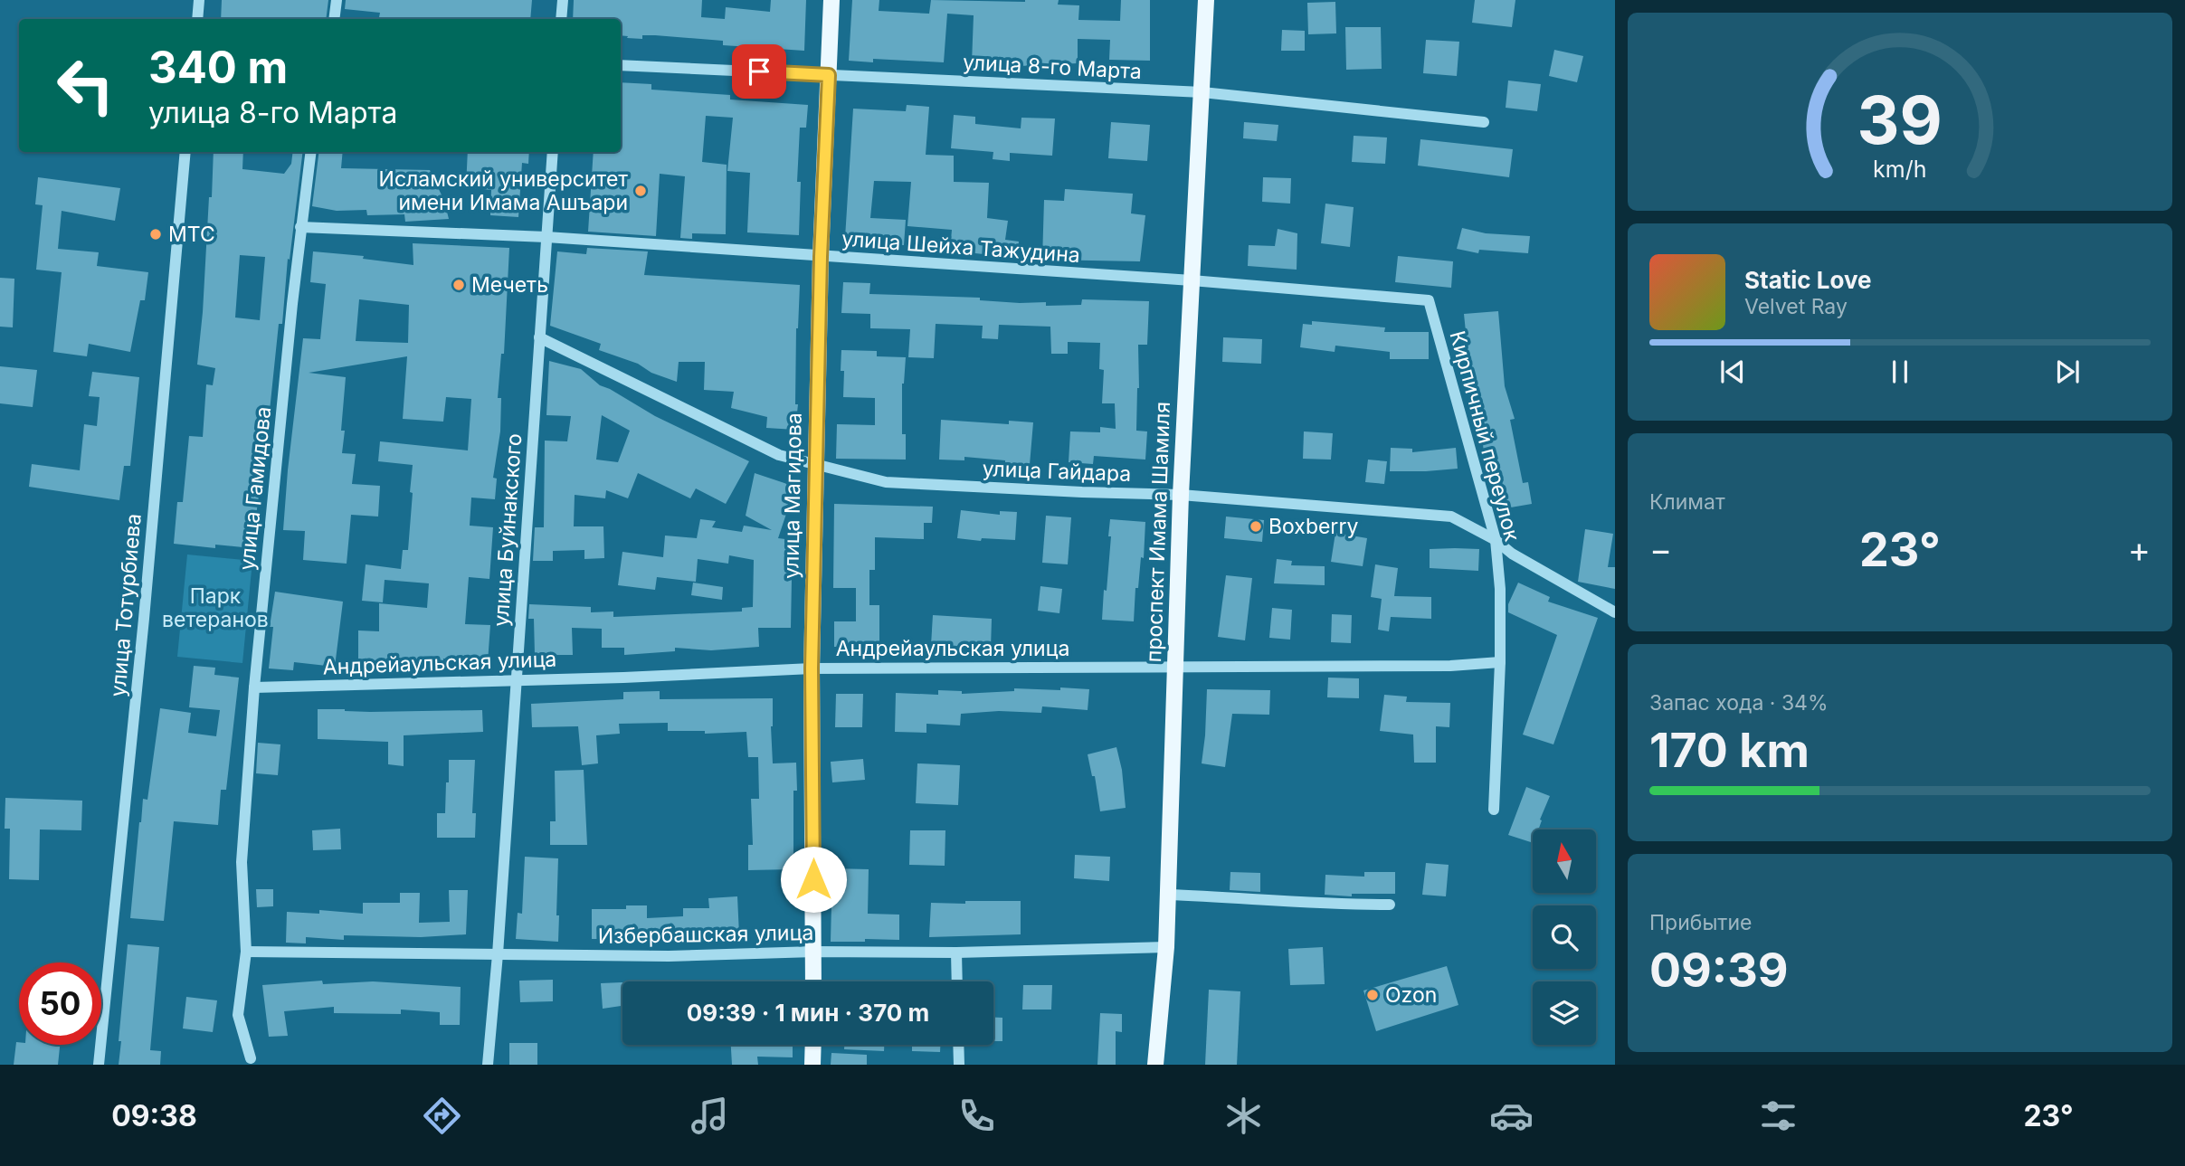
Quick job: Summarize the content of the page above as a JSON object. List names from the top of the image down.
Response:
{
  "streets": {
    "main road": ["улица Магидова", "проспект Имама Шамиля"],
    "street": [
      "улица 8-го Марта",
      "улица Шейха Тажудина",
      "Кирпичный переулок",
      "улица Гайдара",
      "улица Гамидова",
      "улица Буйнакского",
      "улица Тотурбиева",
      "Андрейаульская улица",
      "Избербашская улица"
    ]
  },
  "crossings": [
    ["улица 8-го Марта", "улица Магидова"],
    ["улица 8-го Марта", "проспект Имама Шамиля"],
    ["улица Шейха Тажудина", "Кирпичный переулок"],
    ["улица Шейха Тажудина", "улица Гамидова"],
    ["улица Шейха Тажудина", "улица Магидова"],
    ["улица Шейха Тажудина", "улица Буйнакского"],
    ["улица Шейха Тажудина", "проспект Имама Шамиля"],
    ["Кирпичный переулок", "улица Гайдара"],
    ["Кирпичный переулок", "Андрейаульская улица"],
    ["улица Гайдара", "улица Магидова"],
    ["улица Гайдара", "улица Буйнакского"],
    ["улица Гайдара", "проспект Имама Шамиля"],
    ["улица Гамидова", "Андрейаульская улица"],
    ["улица Гамидова", "Избербашская улица"],
    ["улица Магидова", "Андрейаульская улица"],
    ["улица Магидова", "Избербашская улица"],
    ["улица Буйнакского", "Андрейаульская улица"],
    ["улица Буйнакского", "Избербашская улица"],
    ["проспект Имама Шамиля", "Андрейаульская улица"],
    ["проспект Имама Шамиля", "Избербашская улица"]
  ],
  "parks": ["Парк ветеранов"],
  "places": [
    "Исламский университет имени Имама Ашъари",
    "МТС",
    "Мечеть",
    "Boxberry",
    "Ozon"
  ],
  "north": "top",
  "page": {
    "turn": ["340 m", "улица 8-го Марта"],
    "song": ["Static Love", "Velvet Ray"],
    "tile": [
      "Климат",
      ["Запас хода · 34%", "170 km"],
      ["Прибытие", "09:39"]
    ],
    "heat": ["−", "23°", "+"],
    "limit": "50",
    "trip": "09:39 · 1 мин · 370 m",
    "tabs": ["09:38", "23°"],
    "gauge": ["39", "km/h"]
  }
}
